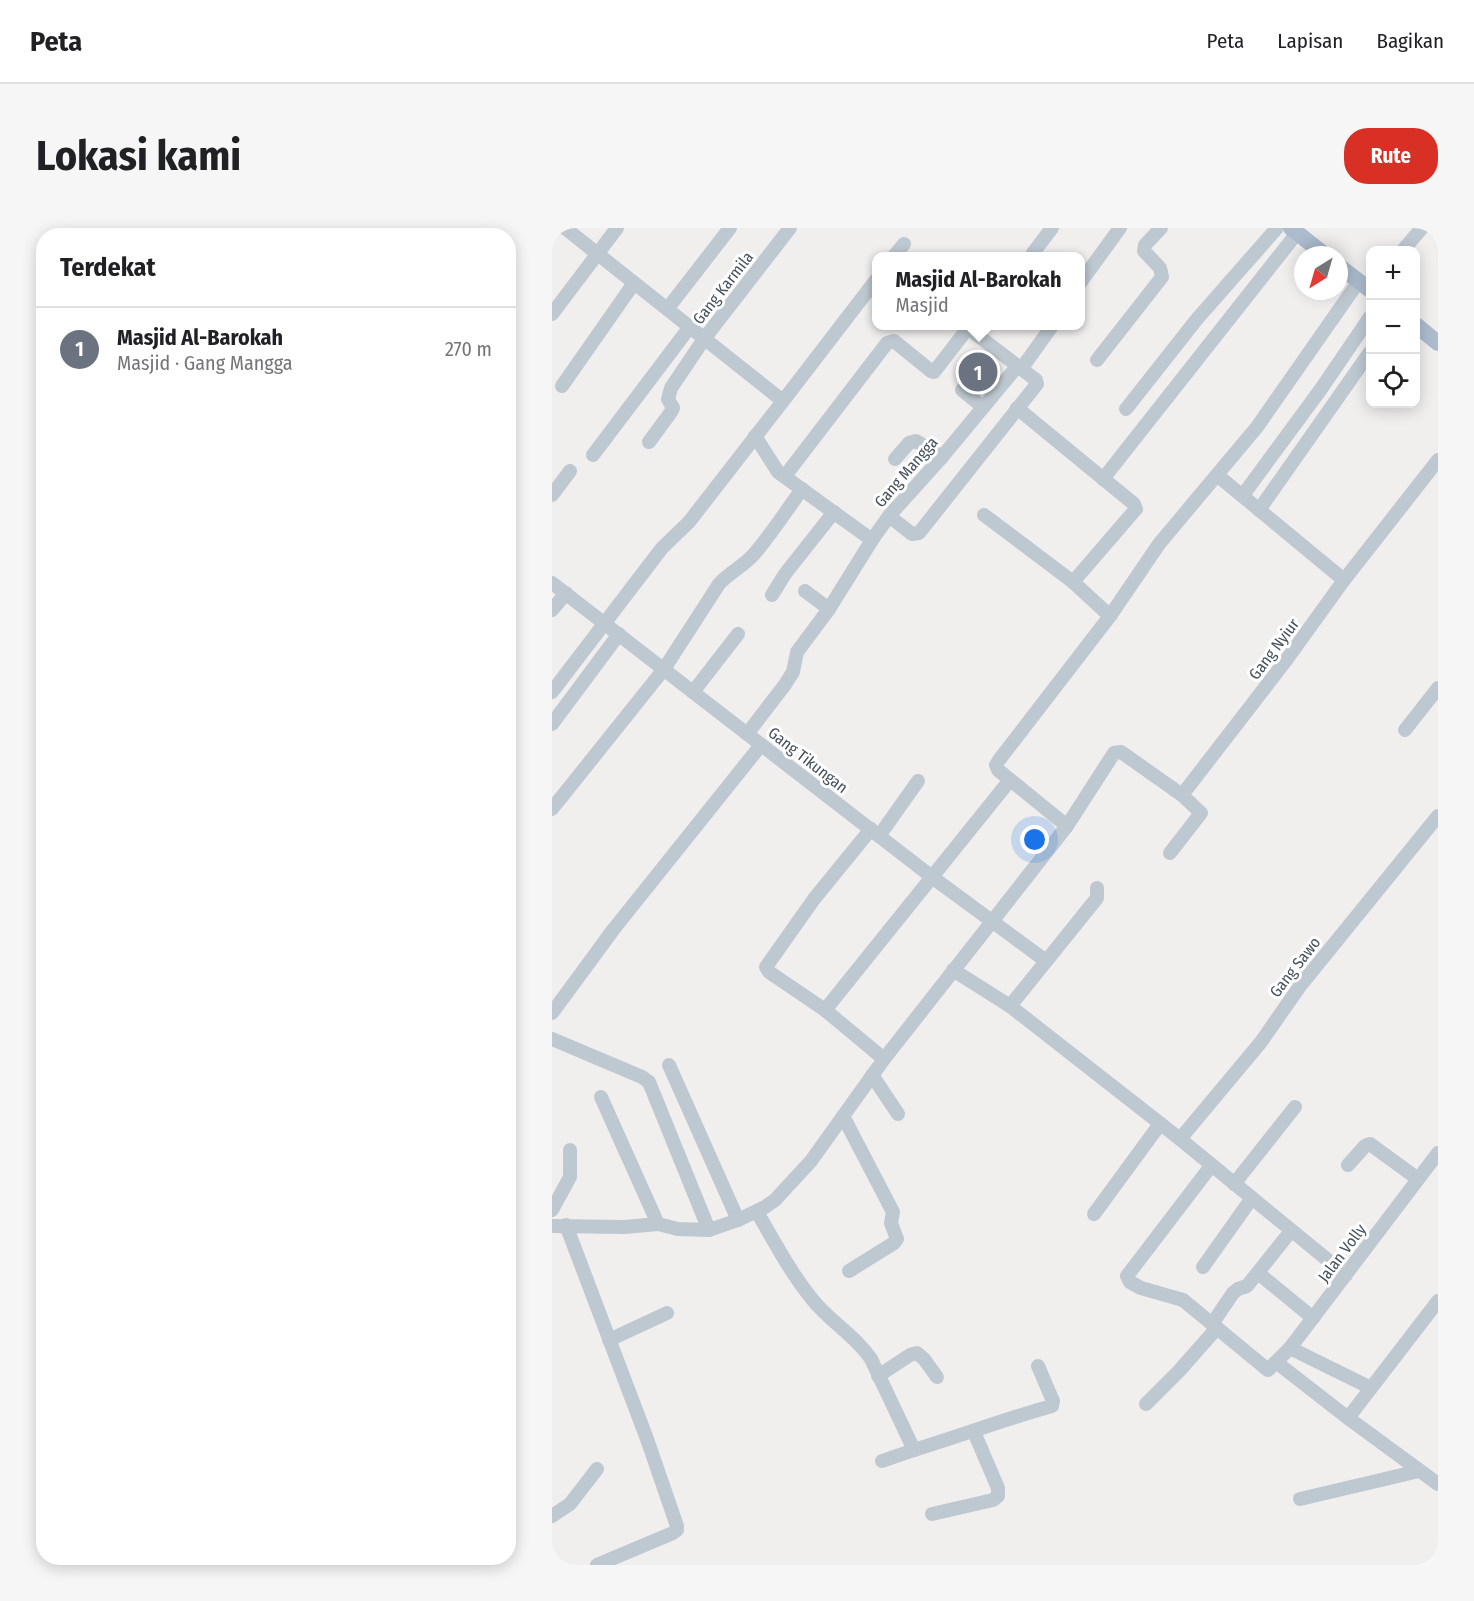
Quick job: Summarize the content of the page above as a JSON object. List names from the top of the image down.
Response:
{
  "streets": {
    "street": [
      "Gang Karmila",
      "Gang Mangga",
      "Gang Nyiur",
      "Gang Tikungan",
      "Gang Sawo",
      "Jalan Volly"
    ]
  },
  "crossings": [
    ["Gang Mangga", "Gang Tikungan"]
  ],
  "north": "bottom left",
  "page": {
    "header": "Peta",
    "nav": ["Peta", "Lapisan", "Bagikan"],
    "buttons": "Rute",
    "title": "Lokasi kami",
    "heading": "Terdekat",
    "map_buttons": ["+", "−"],
    "popup": ["Masjid Al-Barokah", "Masjid"],
    "list": [
      {
        "mark": "1",
        "name": "Masjid Al-Barokah",
        "note": "Masjid · Gang Mangga",
        "value": "270 m"
      }
    ],
    "pins": "1"
  }
}
